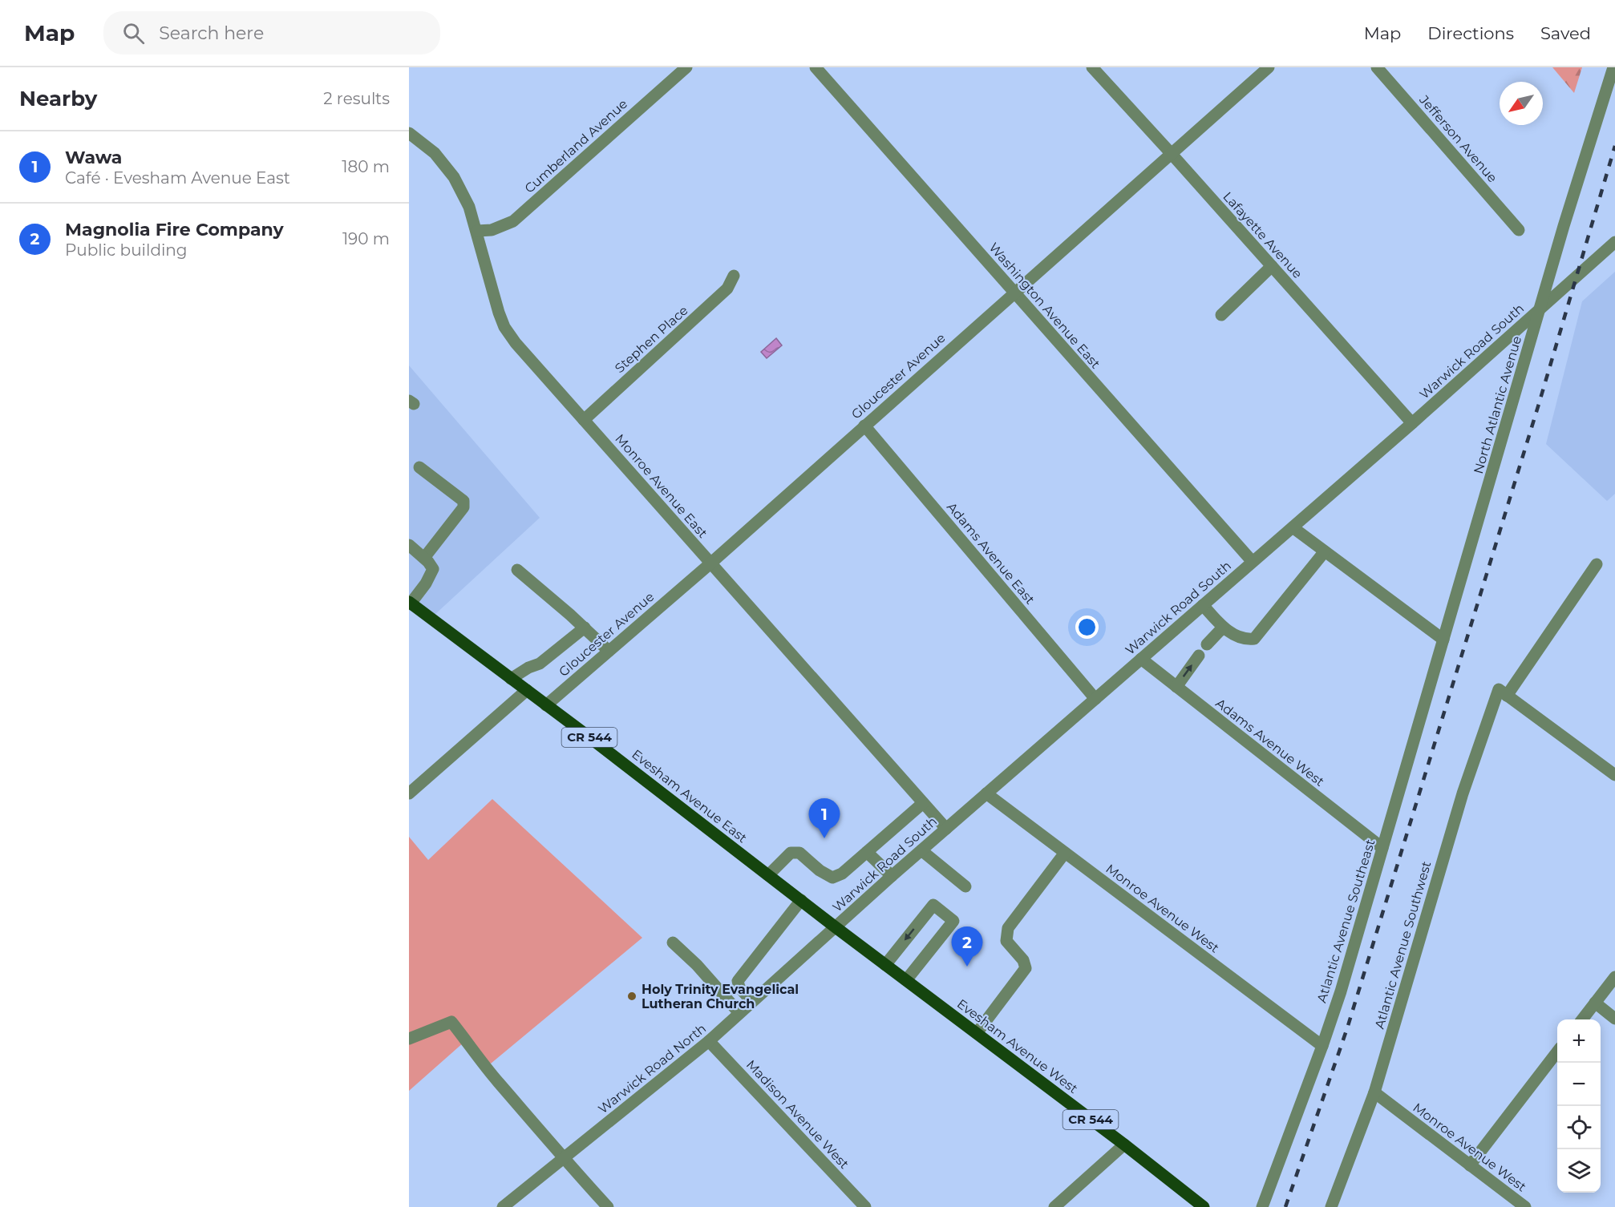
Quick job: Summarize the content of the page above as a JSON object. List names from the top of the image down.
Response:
{
  "streets": {
    "main road": ["CR 544", "Evesham Avenue East", "Evesham Avenue West"],
    "street": [
      "Jefferson Avenue",
      "Cumberland Avenue",
      "Lafayette Avenue",
      "Washington Avenue East",
      "Stephen Place",
      "Warwick Road South",
      "Gloucester Avenue",
      "North Atlantic Avenue",
      "Monroe Avenue East",
      "Adams Avenue East",
      "Adams Avenue West",
      "Monroe Avenue West",
      "Atlantic Avenue Southeast",
      "Atlantic Avenue Southwest",
      "Warwick Road North",
      "Madison Avenue West"
    ]
  },
  "crossings": [
    ["Cumberland Avenue", "Monroe Avenue East"],
    ["Lafayette Avenue", "Warwick Road South"],
    ["Lafayette Avenue", "Gloucester Avenue"],
    ["Washington Avenue East", "Warwick Road South"],
    ["Washington Avenue East", "Gloucester Avenue"],
    ["Stephen Place", "Monroe Avenue East"],
    ["Warwick Road South", "North Atlantic Avenue"],
    ["Warwick Road South", "Monroe Avenue East"],
    ["Warwick Road South", "Adams Avenue East"],
    ["Warwick Road South", "Adams Avenue West"],
    ["Warwick Road South", "Evesham Avenue East"],
    ["Warwick Road South", "Monroe Avenue West"],
    ["Warwick Road South", "Evesham Avenue West"],
    ["Warwick Road South", "Warwick Road North"],
    ["Gloucester Avenue", "Monroe Avenue East"],
    ["Gloucester Avenue", "Adams Avenue East"],
    ["Gloucester Avenue", "Evesham Avenue East"],
    ["North Atlantic Avenue", "Atlantic Avenue Southeast"],
    ["Adams Avenue West", "Atlantic Avenue Southeast"],
    ["Evesham Avenue East", "Evesham Avenue West"],
    ["Evesham Avenue East", "Warwick Road North"],
    ["Monroe Avenue West", "Atlantic Avenue Southeast"],
    ["Monroe Avenue West", "Atlantic Avenue Southwest"],
    ["Evesham Avenue West", "Warwick Road North"],
    ["Warwick Road North", "Madison Avenue West"]
  ],
  "places": ["Holy Trinity Evangelical Lutheran Church"],
  "north": "bottom left",
  "page": {
    "header": "Map",
    "search": "Search here",
    "nav": ["Map", "Directions", "Saved"],
    "heading": ["Nearby", "2 results"],
    "list": [
      {
        "mark": "1",
        "name": "Wawa",
        "note": "Café · Evesham Avenue East",
        "value": "180 m"
      },
      {
        "mark": "2",
        "name": "Magnolia Fire Company",
        "note": "Public building",
        "value": "190 m"
      }
    ],
    "pins": ["1", "2"],
    "map_buttons": ["+", "−"]
  }
}
